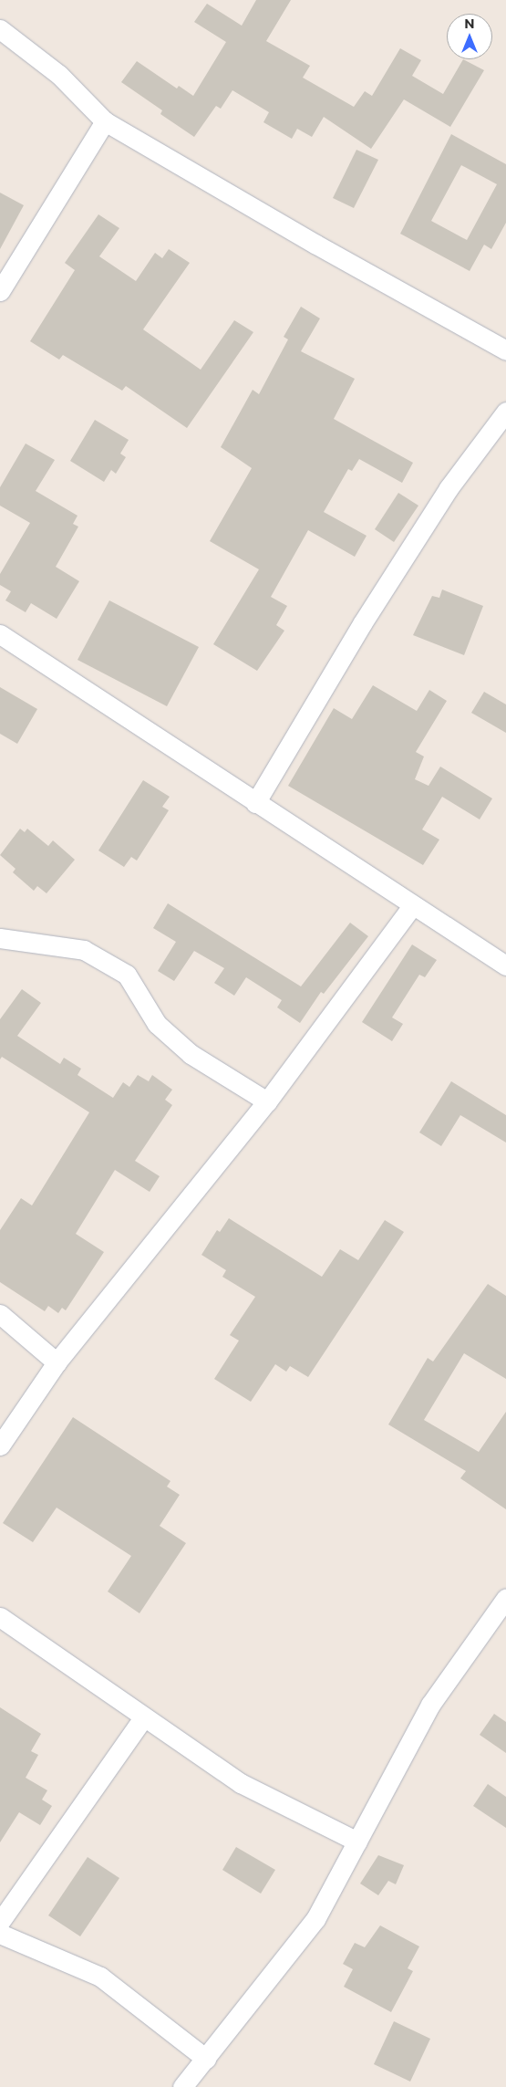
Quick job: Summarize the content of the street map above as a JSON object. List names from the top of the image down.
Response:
{
  "north": "top"
}
